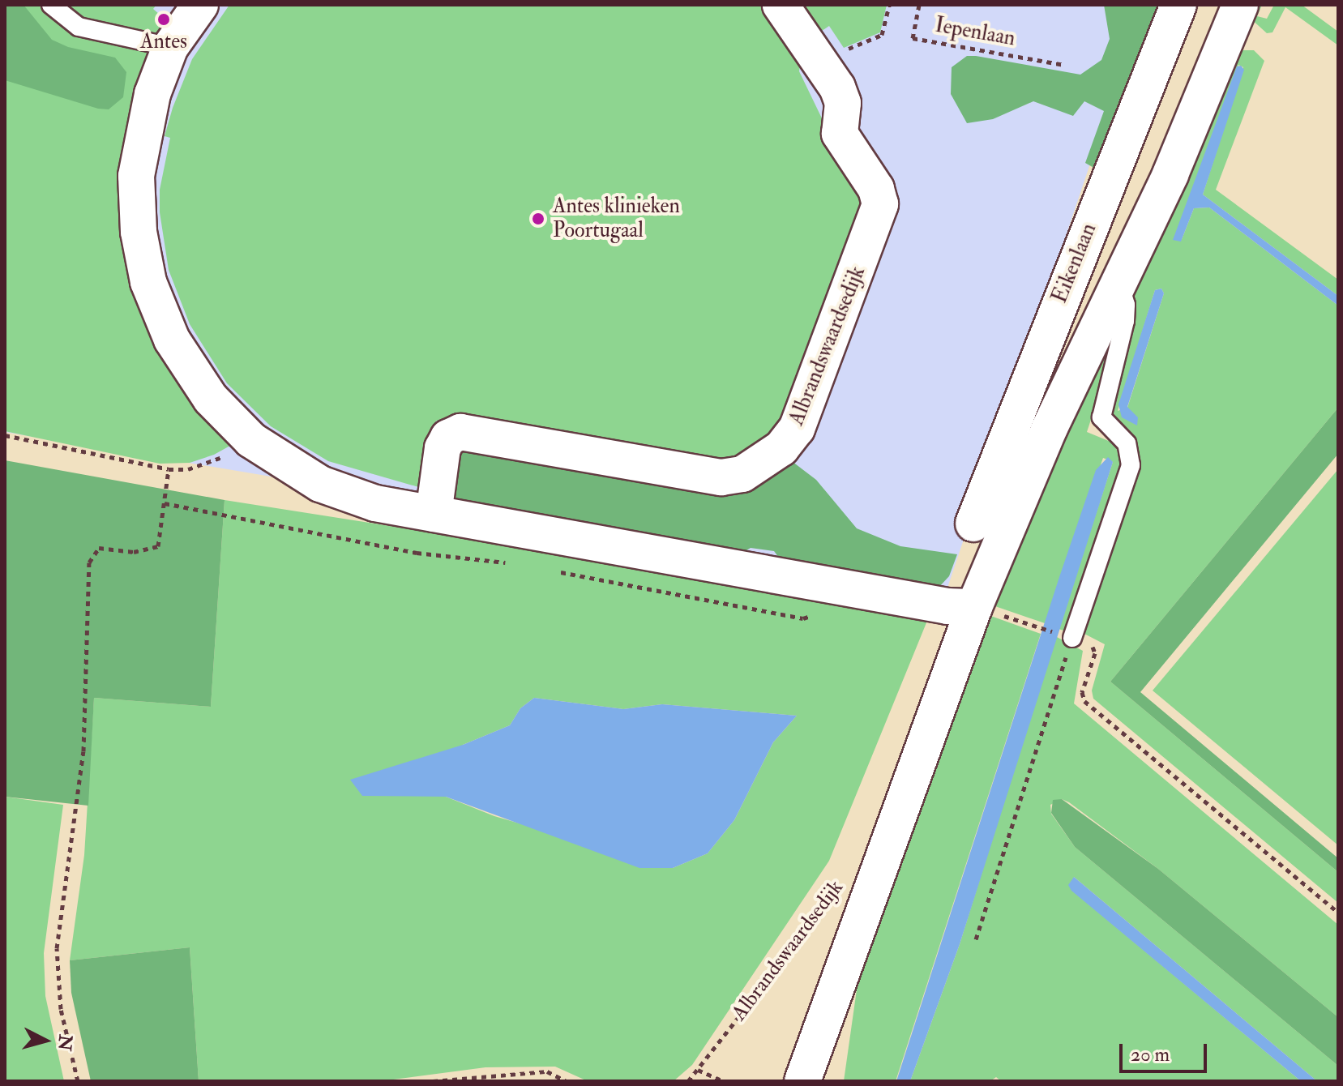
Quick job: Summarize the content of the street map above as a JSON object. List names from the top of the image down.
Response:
{
  "streets": {
    "street": ["Eikenlaan", "Albrandswaardsedijk"],
    "path": ["Iepenlaan"]
  },
  "places": ["Antes", "Antes klinieken Poortugaal"],
  "scale_bar": "20 m",
  "north": "right"
}
